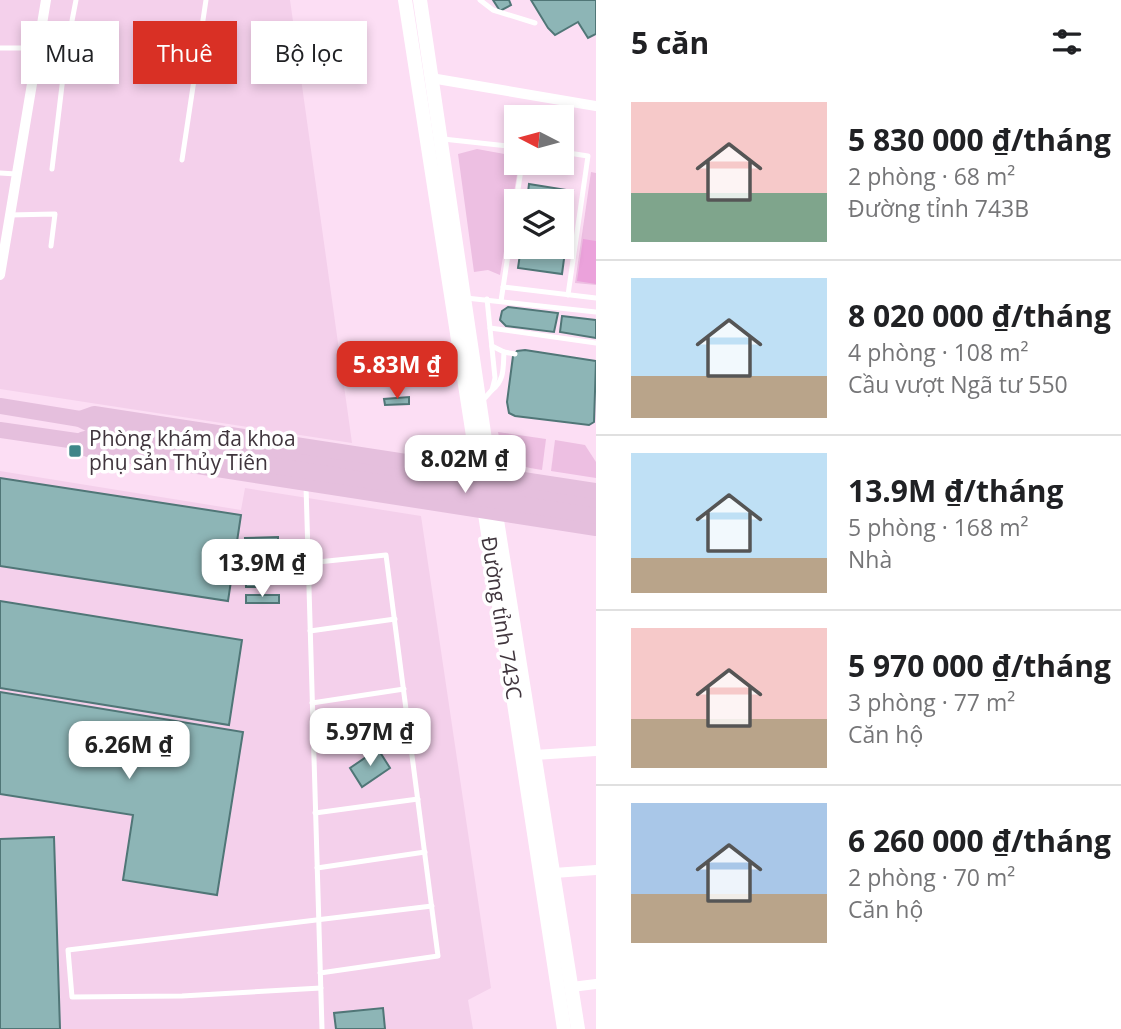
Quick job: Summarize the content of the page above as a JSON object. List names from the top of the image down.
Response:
{
  "streets": {
    "main road": ["Đường tỉnh 743C"]
  },
  "places": {
    "transit": ["Phòng khám đa khoa phụ sản Thủy Tiên"]
  },
  "north": "left",
  "page": {
    "heading": "5 căn",
    "chip": ["Mua", "Thuê", "Bộ lọc"],
    "list": [
      {
        "name": "5 830 000 ₫/tháng",
        "note": "2 phòng · 68 m² · Đường tỉnh 743B"
      },
      {
        "name": "8 020 000 ₫/tháng",
        "note": "4 phòng · 108 m² · Cầu vượt Ngã tư 550"
      },
      {
        "name": "13.9M ₫/tháng",
        "note": "5 phòng · 168 m² · Nhà"
      },
      {
        "name": "5 970 000 ₫/tháng",
        "note": "3 phòng · 77 m² · Căn hộ"
      },
      {
        "name": "6 260 000 ₫/tháng",
        "note": "2 phòng · 70 m² · Căn hộ"
      }
    ],
    "price": [
      "5.83M ₫",
      "8.02M ₫",
      "13.9M ₫",
      "5.97M ₫",
      "6.26M ₫"
    ]
  }
}
